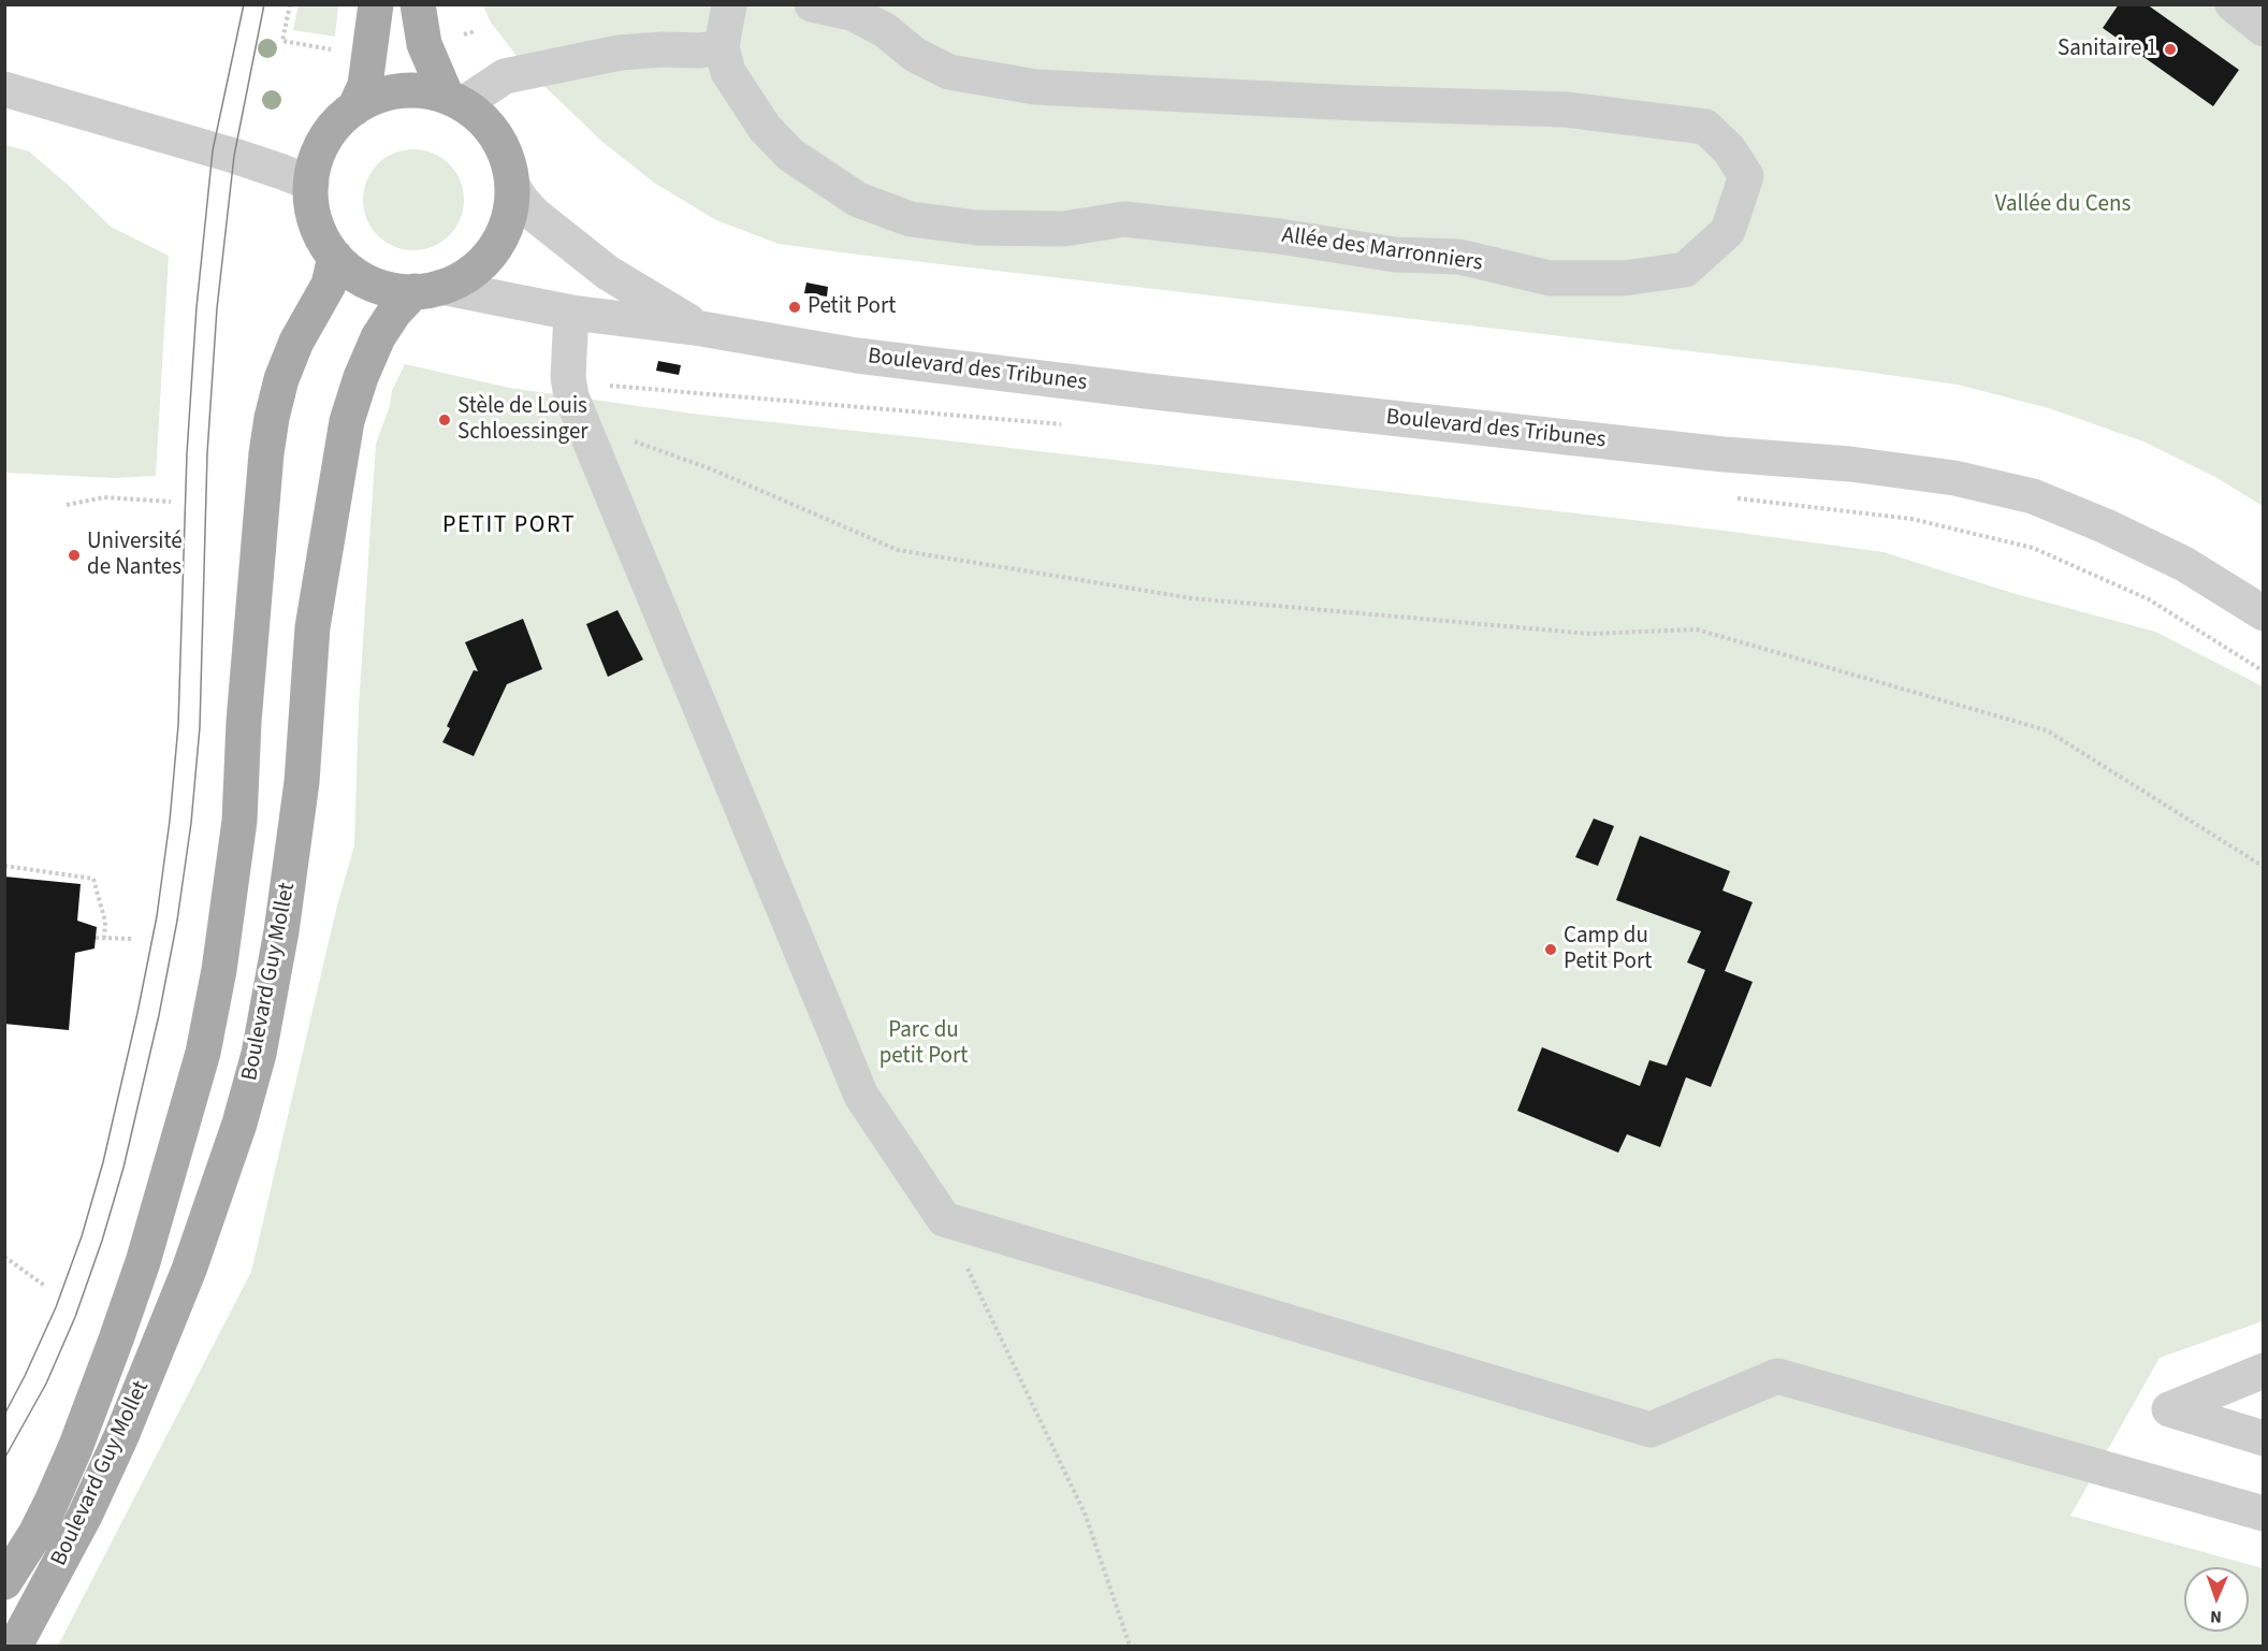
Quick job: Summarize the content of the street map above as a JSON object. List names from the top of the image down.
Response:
{
  "streets": {
    "main road": ["Boulevard Guy Mollet"],
    "street": ["Allée des Marronniers", "Boulevard des Tribunes"]
  },
  "crossings": [
    ["Boulevard des Tribunes", "Boulevard Guy Mollet"]
  ],
  "districts": ["PETIT PORT"],
  "parks": ["Vallée du Cens", "Parc du petit Port"],
  "places": [
    "Sanitaire 1",
    "Petit Port",
    "Stèle de Louis Schloessinger",
    "Université de Nantes",
    "Camp du Petit Port"
  ],
  "north": "bottom"
}
